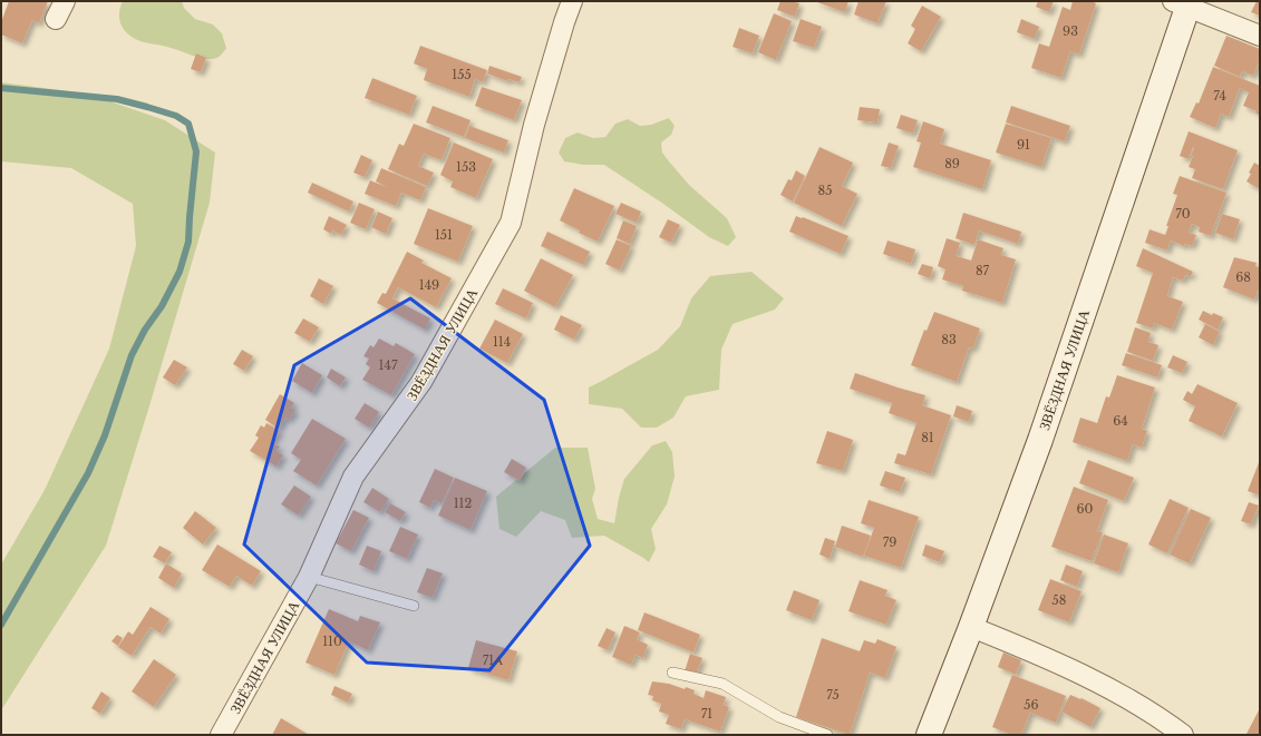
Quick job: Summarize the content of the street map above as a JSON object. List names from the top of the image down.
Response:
{
  "streets": {
    "street": ["ЗВЁЗДНАЯ УЛИЦА"]
  },
  "house_numbers": [
    "93",
    "155",
    "74",
    "91",
    "89",
    "153",
    "85",
    "70",
    "151",
    "87",
    "68",
    "149",
    "83",
    "114",
    "147",
    "64",
    "81",
    "112",
    "60",
    "79",
    "58",
    "110",
    "71А",
    "75",
    "56",
    "71"
  ]
}
